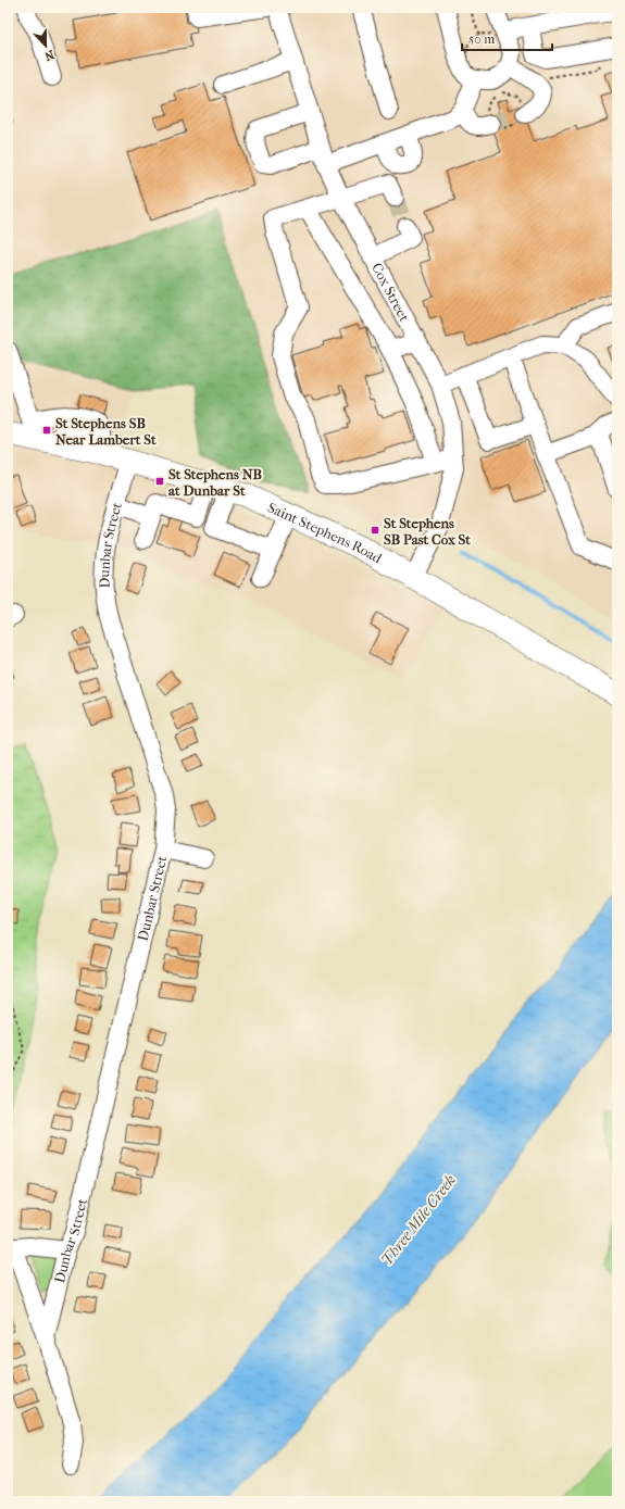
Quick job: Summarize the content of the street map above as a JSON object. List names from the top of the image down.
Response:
{
  "streets": {
    "main road": ["Saint Stephens Road"],
    "street": ["Cox Street", "Dunbar Street"]
  },
  "crossings": [
    ["Cox Street", "Saint Stephens Road"],
    ["Saint Stephens Road", "Dunbar Street"]
  ],
  "water": ["Three Mile Creek"],
  "places": {
    "transit": ["St Stephens SB Near Lambert St", "St Stephens NB at Dunbar St", "St Stephens SB Past Cox St"]
  },
  "scale_bar": "50 m",
  "north": "bottom"
}
